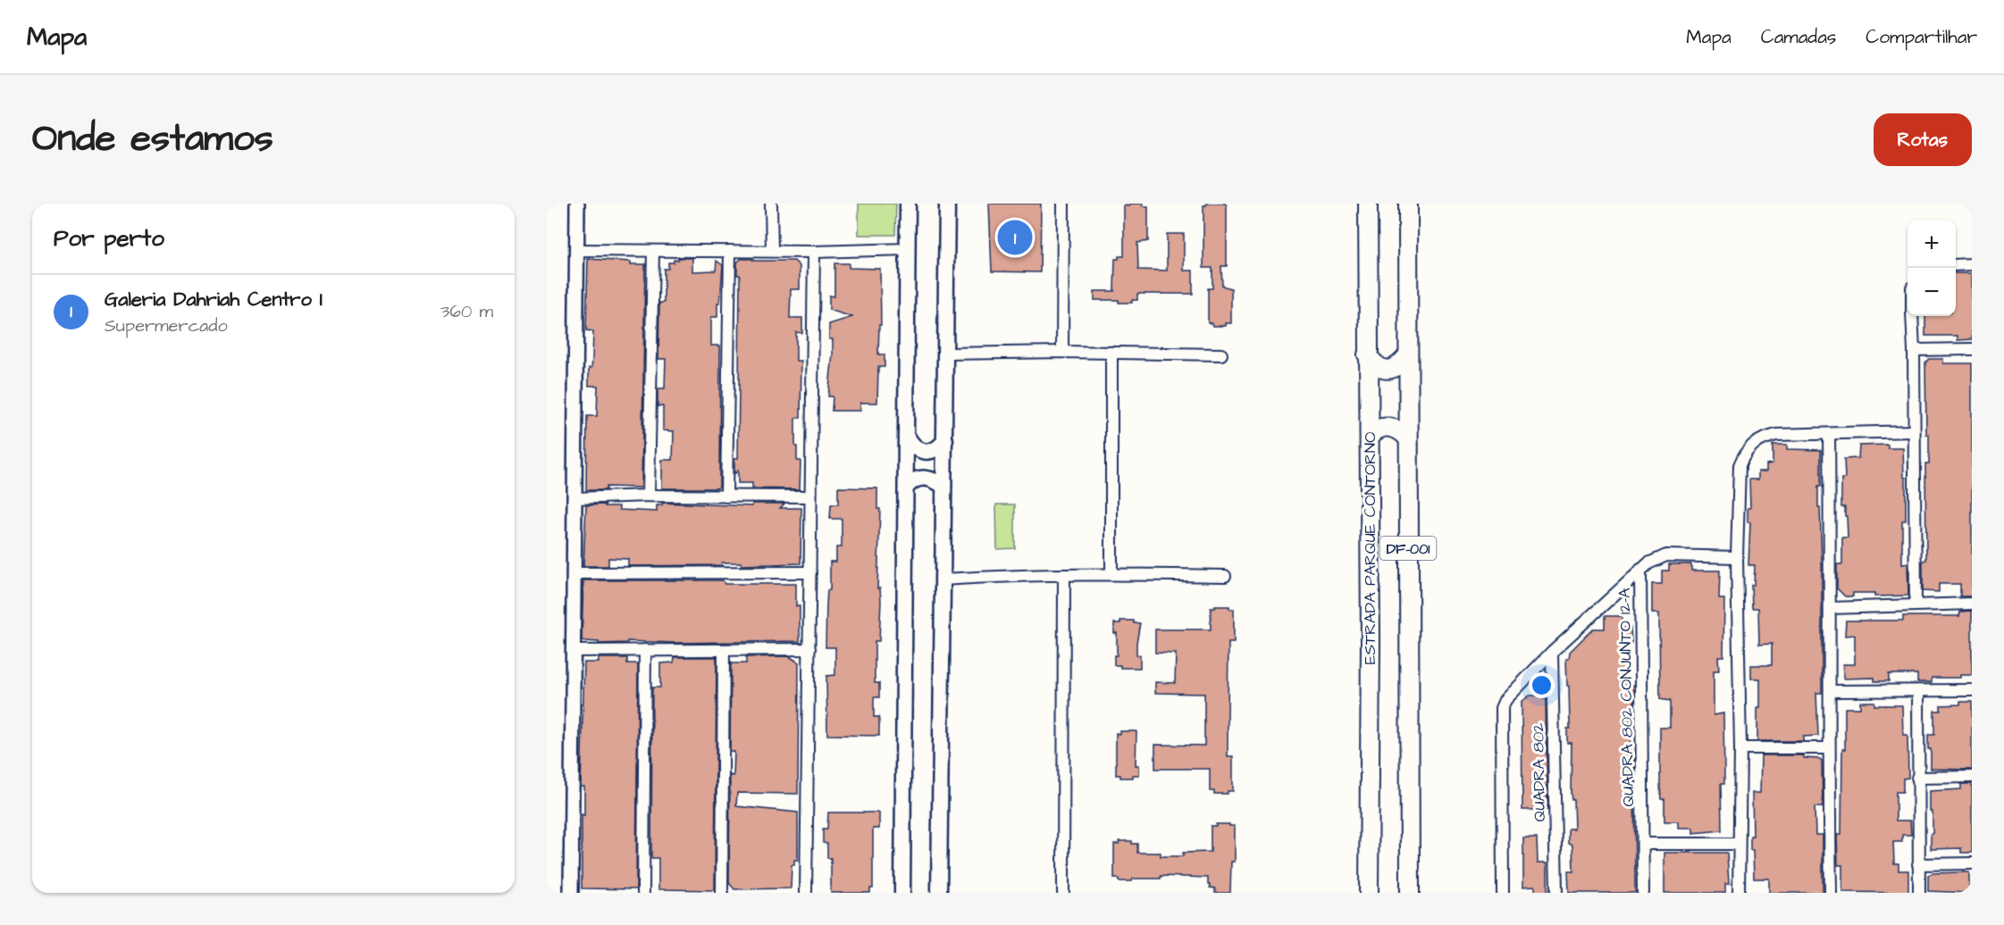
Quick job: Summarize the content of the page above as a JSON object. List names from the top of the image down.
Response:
{
  "streets": {
    "highway": ["ESTRADA PARQUE CONTORNO", "DF-001"],
    "street": ["QUADRA 802 CONJUNTO 12-A", "QUADRA 802"]
  },
  "crossings": [
    ["QUADRA 802 CONJUNTO 12-A", "QUADRA 802"]
  ],
  "page": {
    "header": "Mapa",
    "nav": ["Mapa", "Camadas", "Compartilhar"],
    "title": "Onde estamos",
    "buttons": "Rotas",
    "heading": "Por perto",
    "pins": "1",
    "map_buttons": ["+", "−"],
    "list": [
      {
        "mark": "1",
        "name": "Galeria Dahriah Centro I",
        "note": "Supermercado",
        "value": "360 m"
      }
    ]
  }
}
